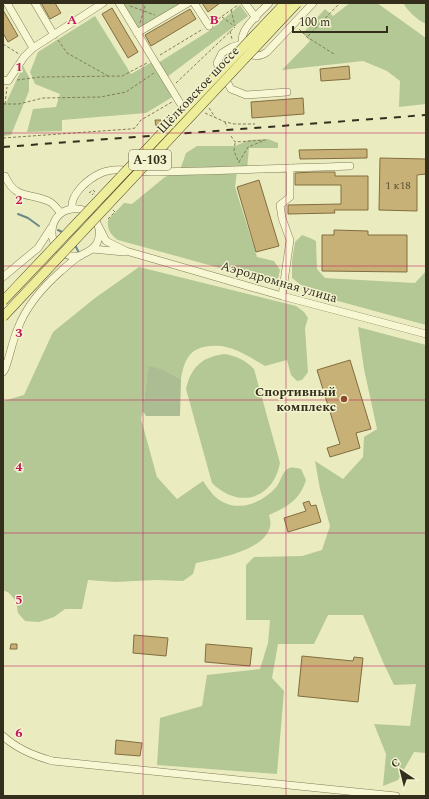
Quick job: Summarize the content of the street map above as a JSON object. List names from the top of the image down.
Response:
{
  "streets": {
    "main road": ["Щёлковское шоссе", "А-103"],
    "street": ["Аэродромная улица"]
  },
  "places": ["Спортивный комплекс"],
  "house_numbers": ["1 к18"],
  "scale_bar": "100 m",
  "north": "top left",
  "grid": {
    "columns": ["A", "B"],
    "rows": [
      "1",
      "2",
      "3",
      "4",
      "5",
      "6"
    ]
  }
}
